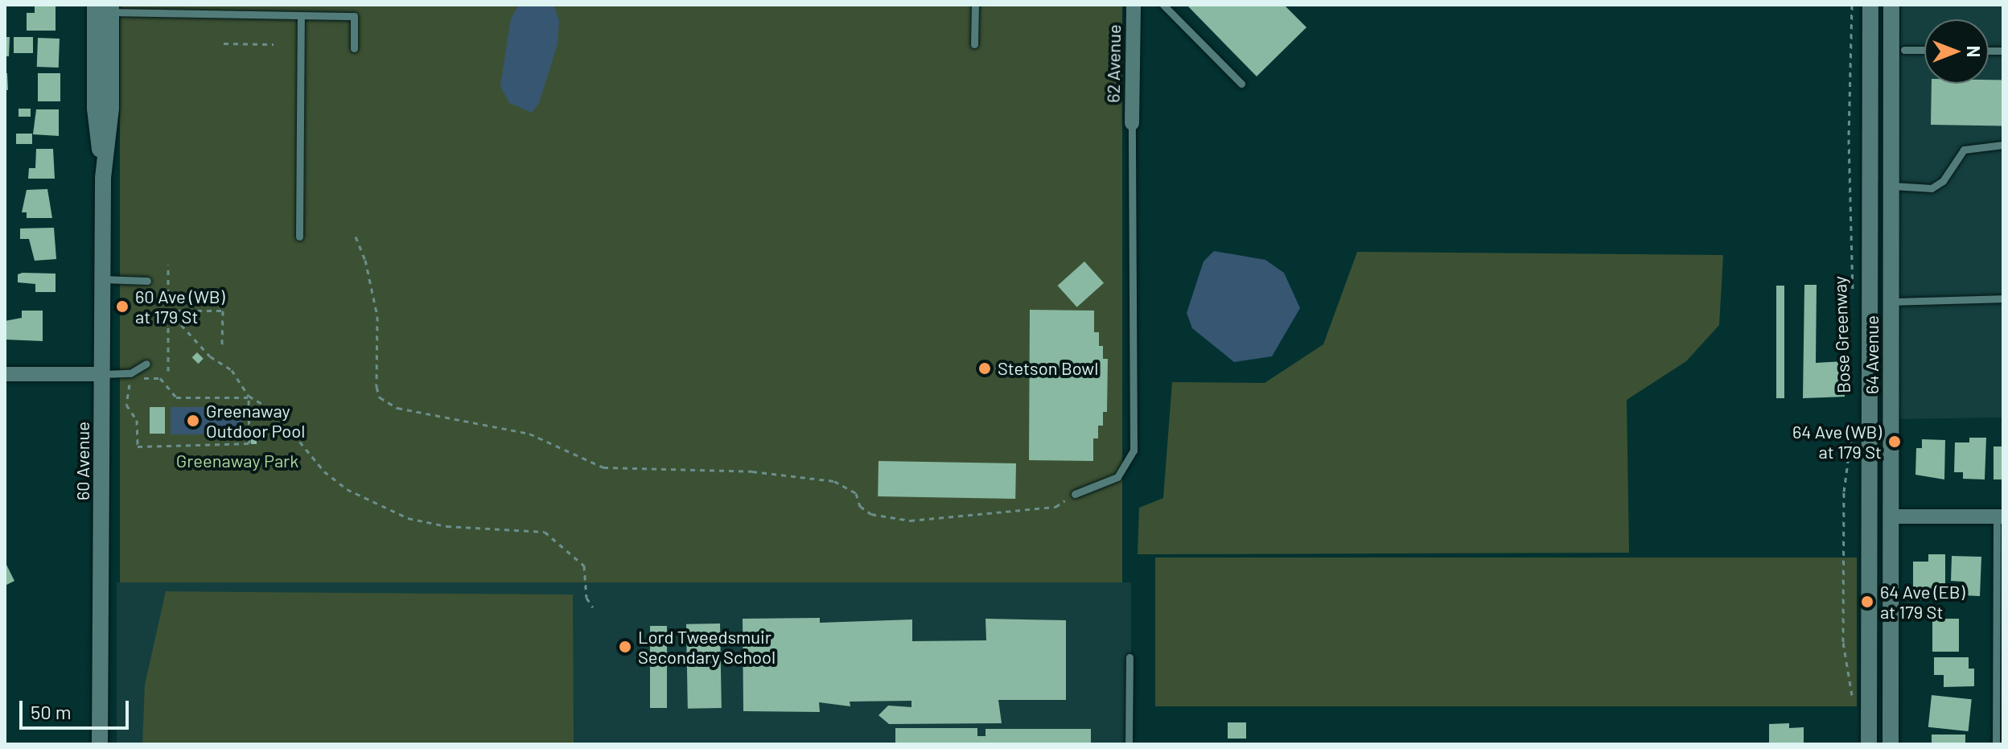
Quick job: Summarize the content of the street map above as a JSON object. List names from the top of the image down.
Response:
{
  "streets": {
    "main road": ["64 Avenue", "60 Avenue"],
    "street": ["62 Avenue"],
    "path": ["Bose Greenway"]
  },
  "crossings": [
    ["Bose Greenway", "64 Avenue"]
  ],
  "parks": ["Greenaway Park"],
  "places": [
    "60 Ave (WB) at 179 St",
    "Stetson Bowl",
    "Greenaway Outdoor Pool",
    "64 Ave (WB) at 179 St",
    "64 Ave (EB) at 179 St",
    "Lord Tweedsmuir Secondary School"
  ],
  "scale_bar": "50 m",
  "north": "right"
}
